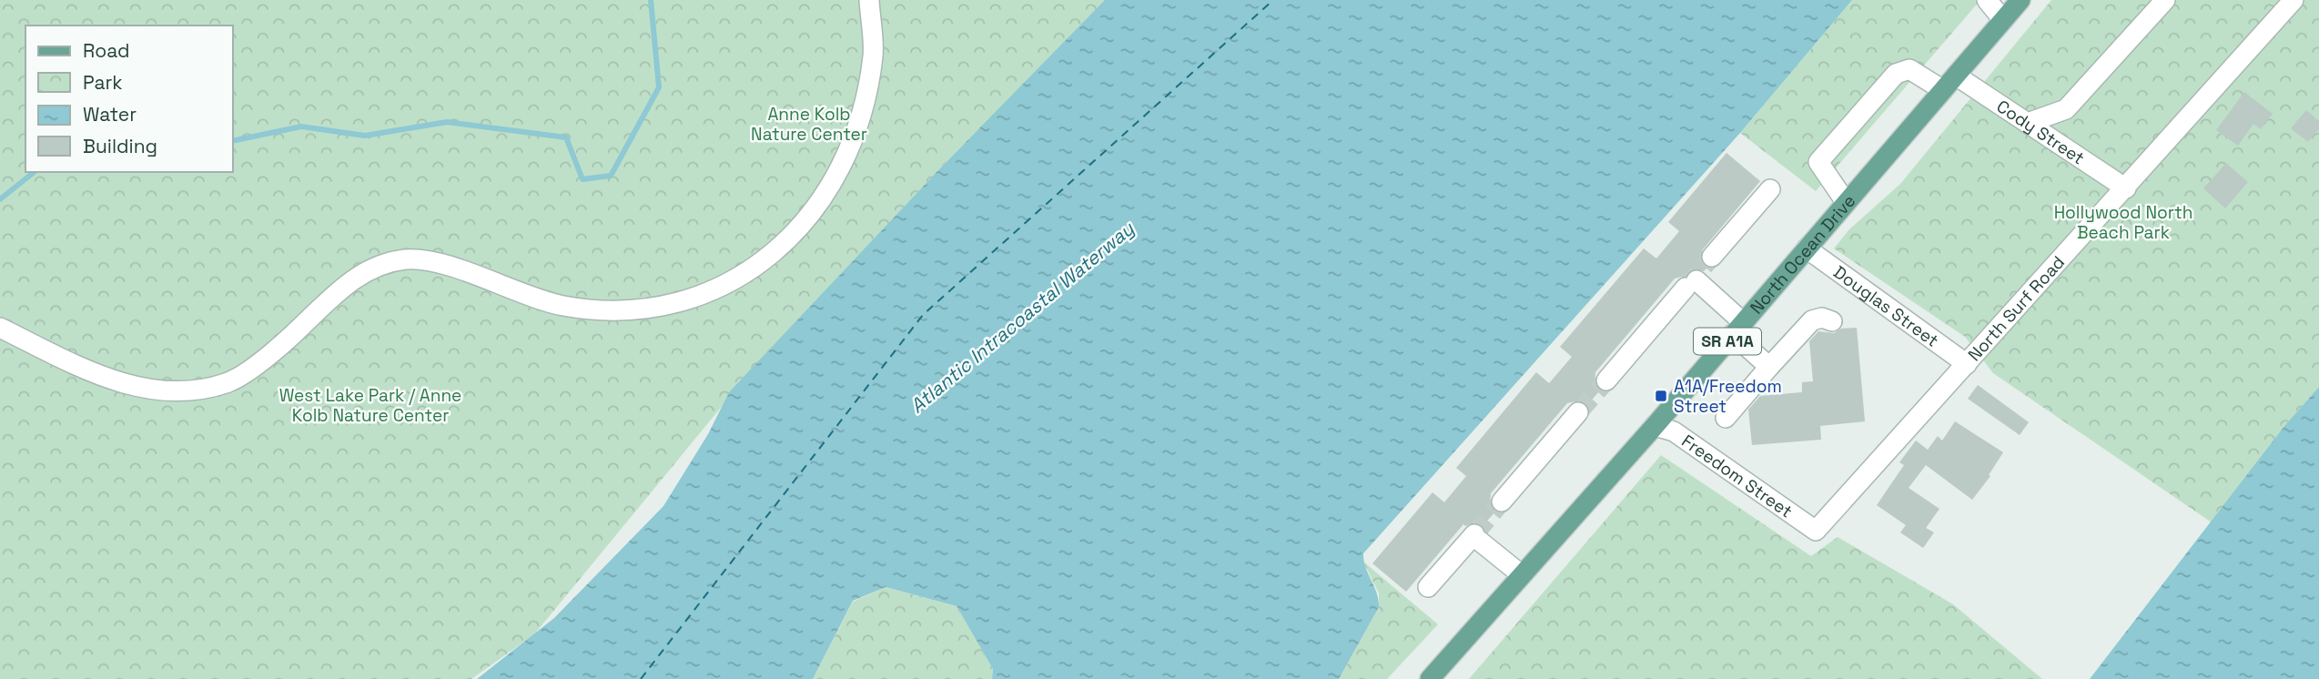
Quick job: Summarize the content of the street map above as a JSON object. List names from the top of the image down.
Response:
{
  "streets": {
    "main road": ["North Ocean Drive", "SR A1A"],
    "street": [
      "Cody Street",
      "Douglas Street",
      "North Surf Road",
      "Freedom Street"
    ]
  },
  "crossings": [
    ["Cody Street", "North Ocean Drive"],
    ["Cody Street", "North Surf Road"],
    ["North Ocean Drive", "Douglas Street"],
    ["North Ocean Drive", "Freedom Street"],
    ["Douglas Street", "North Surf Road"],
    ["North Surf Road", "Freedom Street"]
  ],
  "water": ["Atlantic Intracoastal Waterway"],
  "parks": ["Anne Kolb Nature Center", "Hollywood North Beach Park", "West Lake Park / Anne Kolb Nature Center"],
  "places": {
    "transit": ["A1A/Freedom Street"]
  },
  "legend": [
    "Road",
    "Park",
    "Water",
    "Building"
  ]
}
